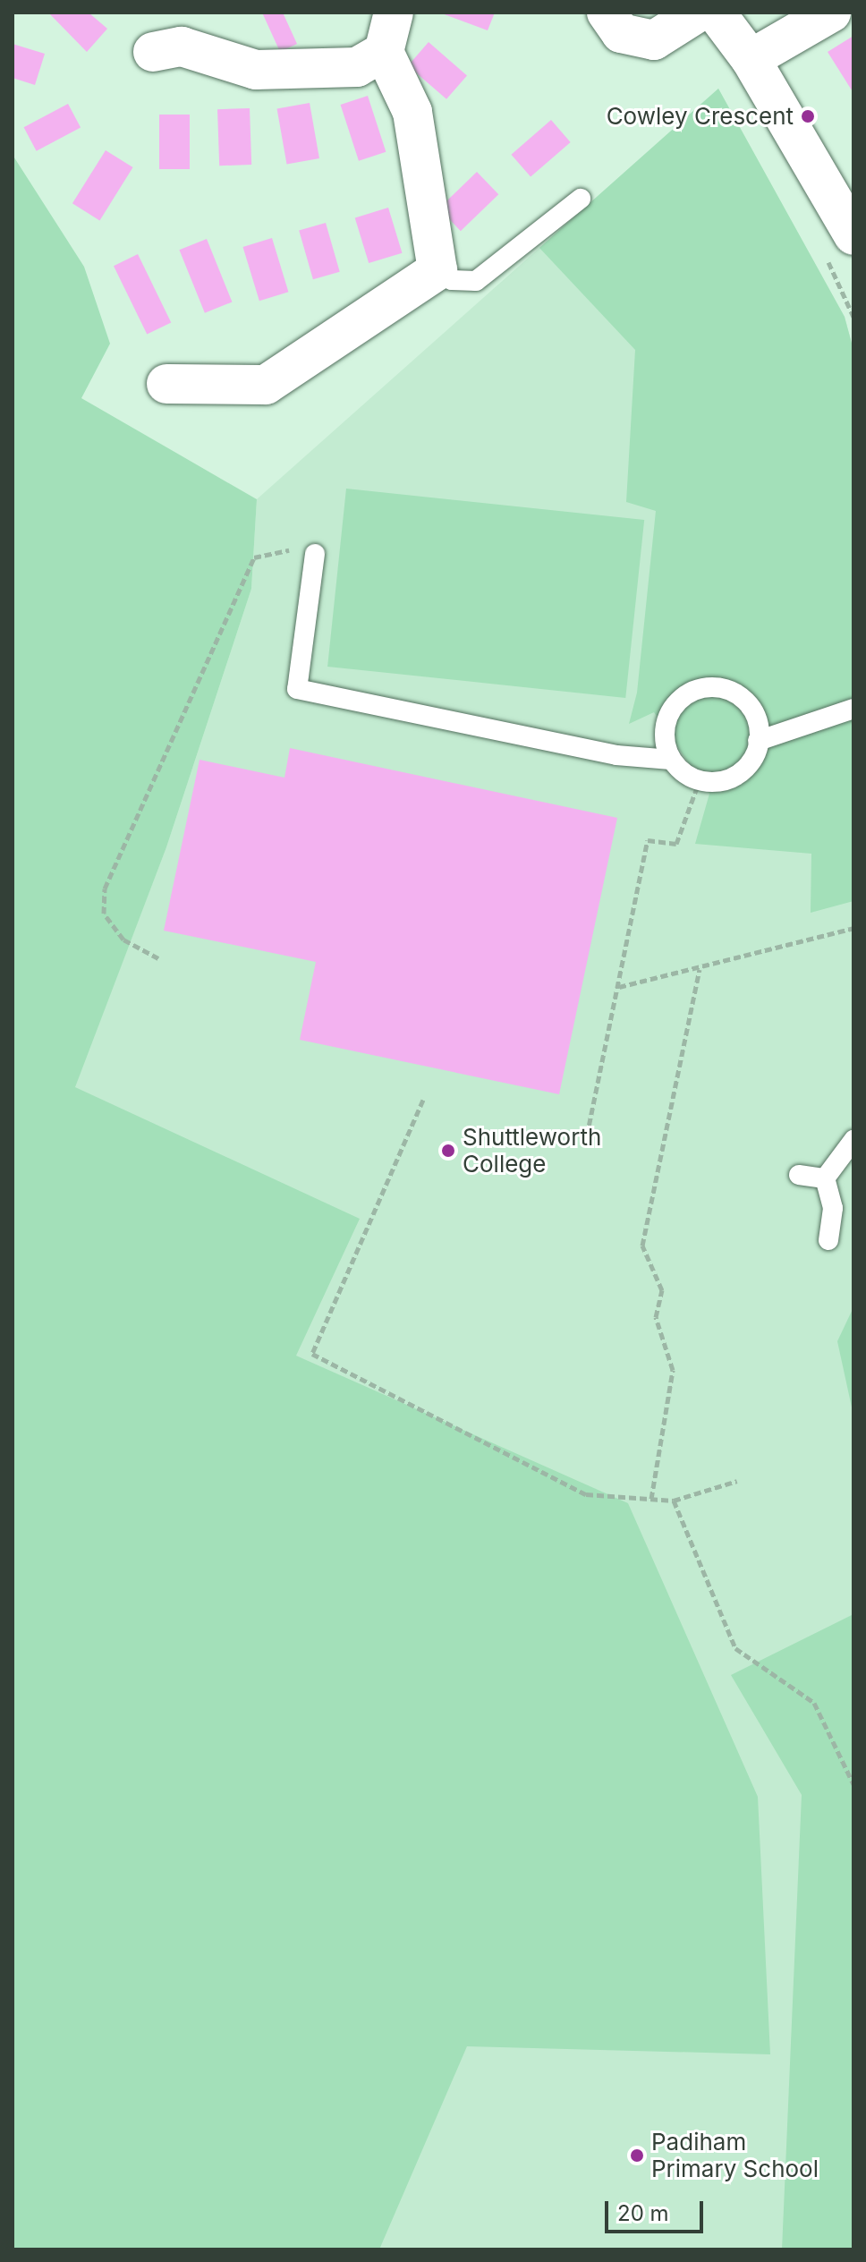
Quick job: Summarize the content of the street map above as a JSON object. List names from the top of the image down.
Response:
{
  "places": ["Cowley Crescent", "Shuttleworth College", "Padiham Primary School"],
  "scale_bar": "20 m"
}
